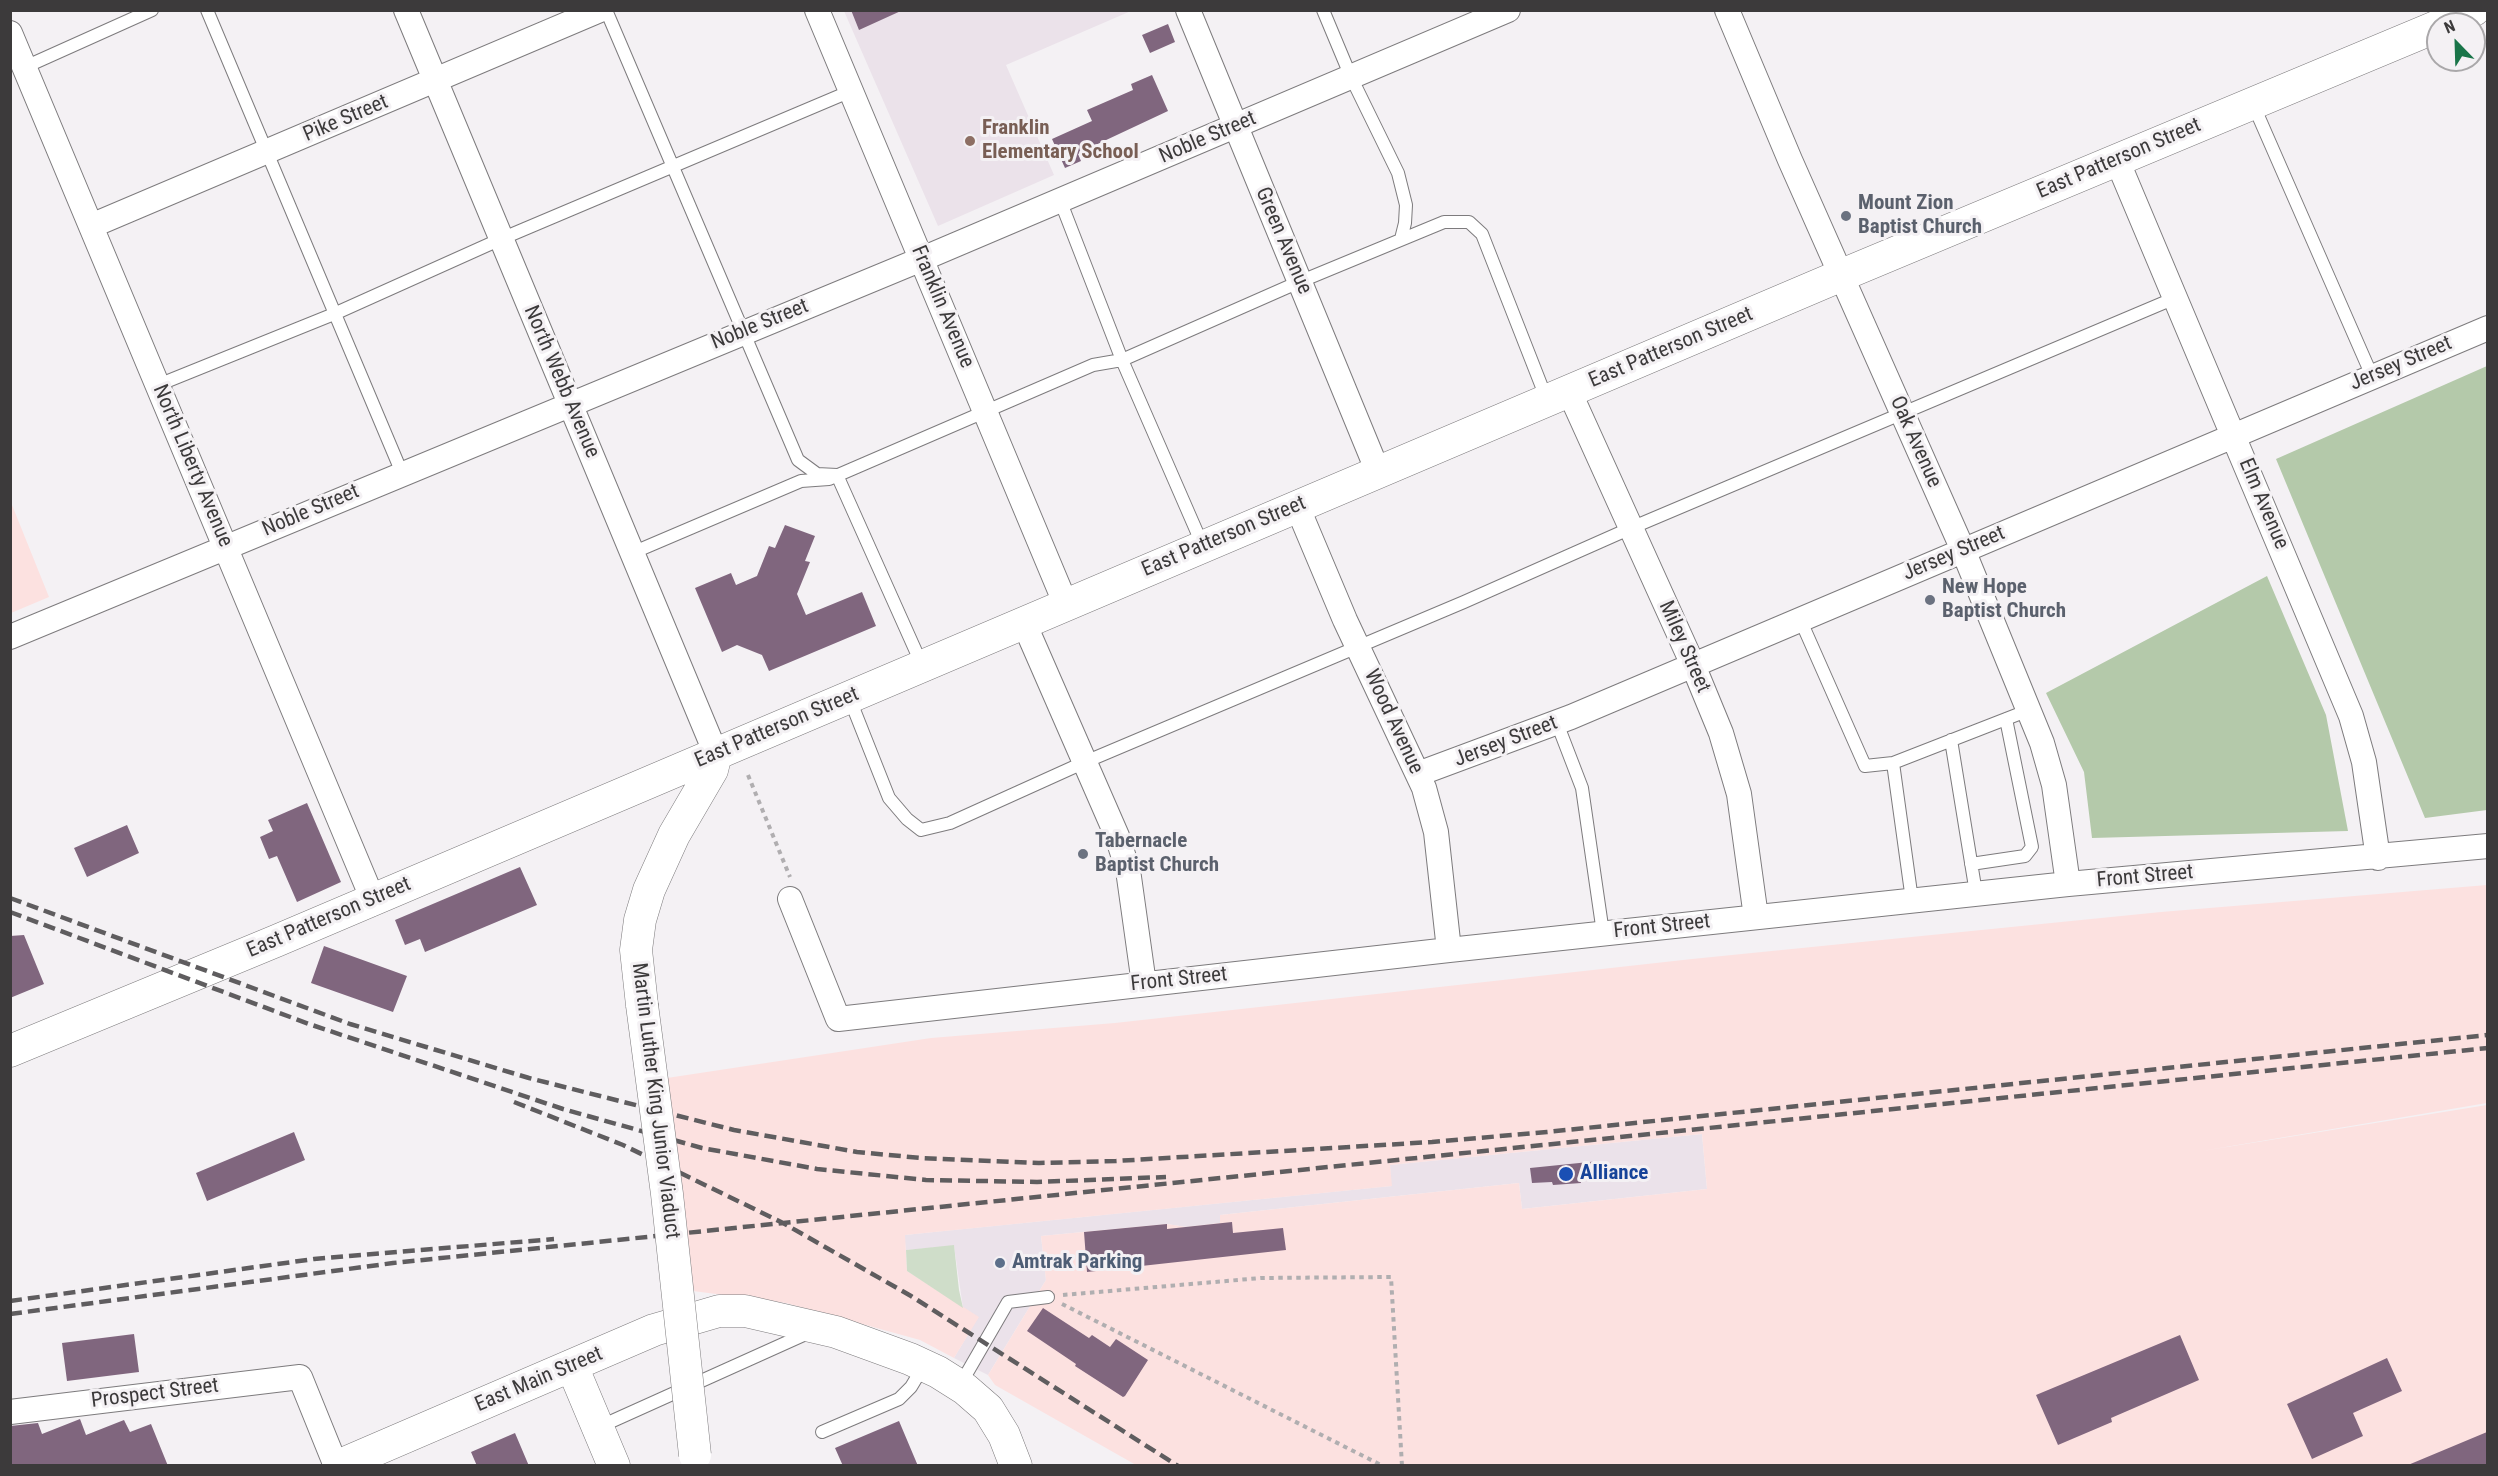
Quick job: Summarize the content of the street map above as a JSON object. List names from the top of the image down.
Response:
{
  "streets": {
    "street": [
      "Pike Street",
      "Noble Street",
      "East Patterson Street",
      "Green Avenue",
      "Franklin Avenue",
      "Jersey Street",
      "North Webb Avenue",
      "Oak Avenue",
      "North Liberty Avenue",
      "Elm Avenue",
      "Miley Street",
      "Wood Avenue",
      "Front Street",
      "Martin Luther King Junior Viaduct",
      "East Main Street",
      "Prospect Street"
    ]
  },
  "crossings": [
    ["Pike Street", "North Webb Avenue"],
    ["Pike Street", "North Liberty Avenue"],
    ["Noble Street", "Green Avenue"],
    ["Noble Street", "Franklin Avenue"],
    ["Noble Street", "North Webb Avenue"],
    ["Noble Street", "North Liberty Avenue"],
    ["East Patterson Street", "Green Avenue"],
    ["East Patterson Street", "Franklin Avenue"],
    ["East Patterson Street", "North Webb Avenue"],
    ["East Patterson Street", "Oak Avenue"],
    ["East Patterson Street", "North Liberty Avenue"],
    ["East Patterson Street", "Elm Avenue"],
    ["East Patterson Street", "Miley Street"],
    ["East Patterson Street", "Wood Avenue"],
    ["East Patterson Street", "Martin Luther King Junior Viaduct"],
    ["Jersey Street", "Oak Avenue"],
    ["Jersey Street", "Elm Avenue"],
    ["Jersey Street", "Miley Street"],
    ["Jersey Street", "Wood Avenue"],
    ["North Webb Avenue", "Martin Luther King Junior Viaduct"],
    ["Oak Avenue", "Front Street"],
    ["Elm Avenue", "Front Street"],
    ["Miley Street", "Front Street"],
    ["Wood Avenue", "Front Street"],
    ["East Main Street", "Prospect Street"]
  ],
  "places": [
    "Franklin Elementary School",
    "Mount Zion Baptist Church",
    "New Hope Baptist Church",
    "Tabernacle Baptist Church",
    "Alliance",
    "Amtrak Parking"
  ],
  "north": "top left"
}
